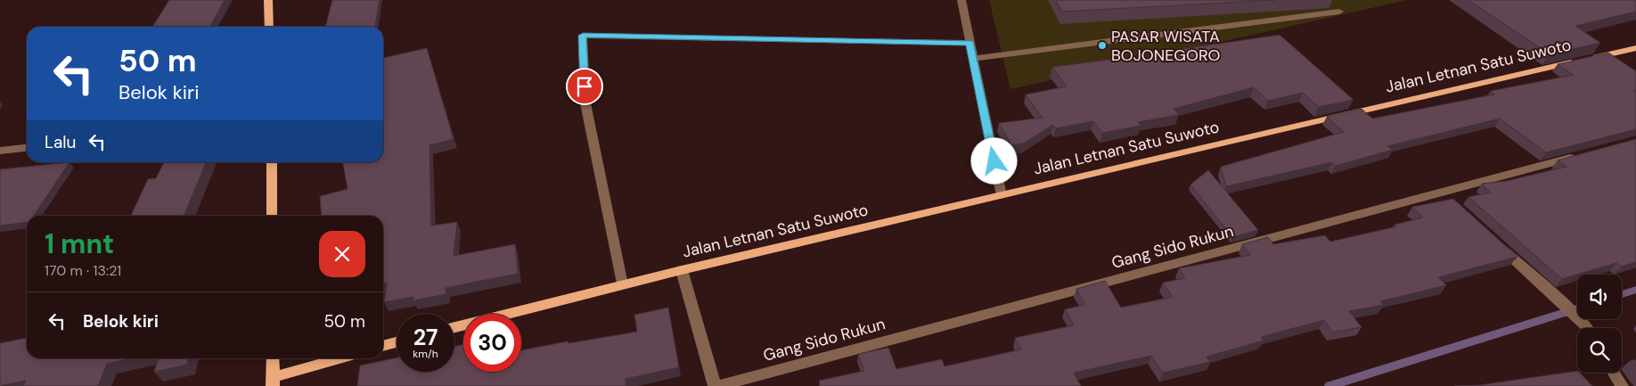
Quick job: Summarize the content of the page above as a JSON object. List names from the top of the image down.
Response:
{
  "streets": {
    "main road": ["Jalan Letnan Satu Suwoto"],
    "street": ["Gang Sido Rukun"]
  },
  "places": ["PASAR WISATA BOJONEGORO"],
  "page": {
    "turn": ["50 m", "Belok kiri"],
    "then": "Lalu",
    "heading": ["1 mnt", "170 m · 13:21"],
    "list": [
      {
        "name": "Belok kiri",
        "value": "50 m"
      }
    ],
    "speed": "27 km/h",
    "limit": "30"
  }
}
